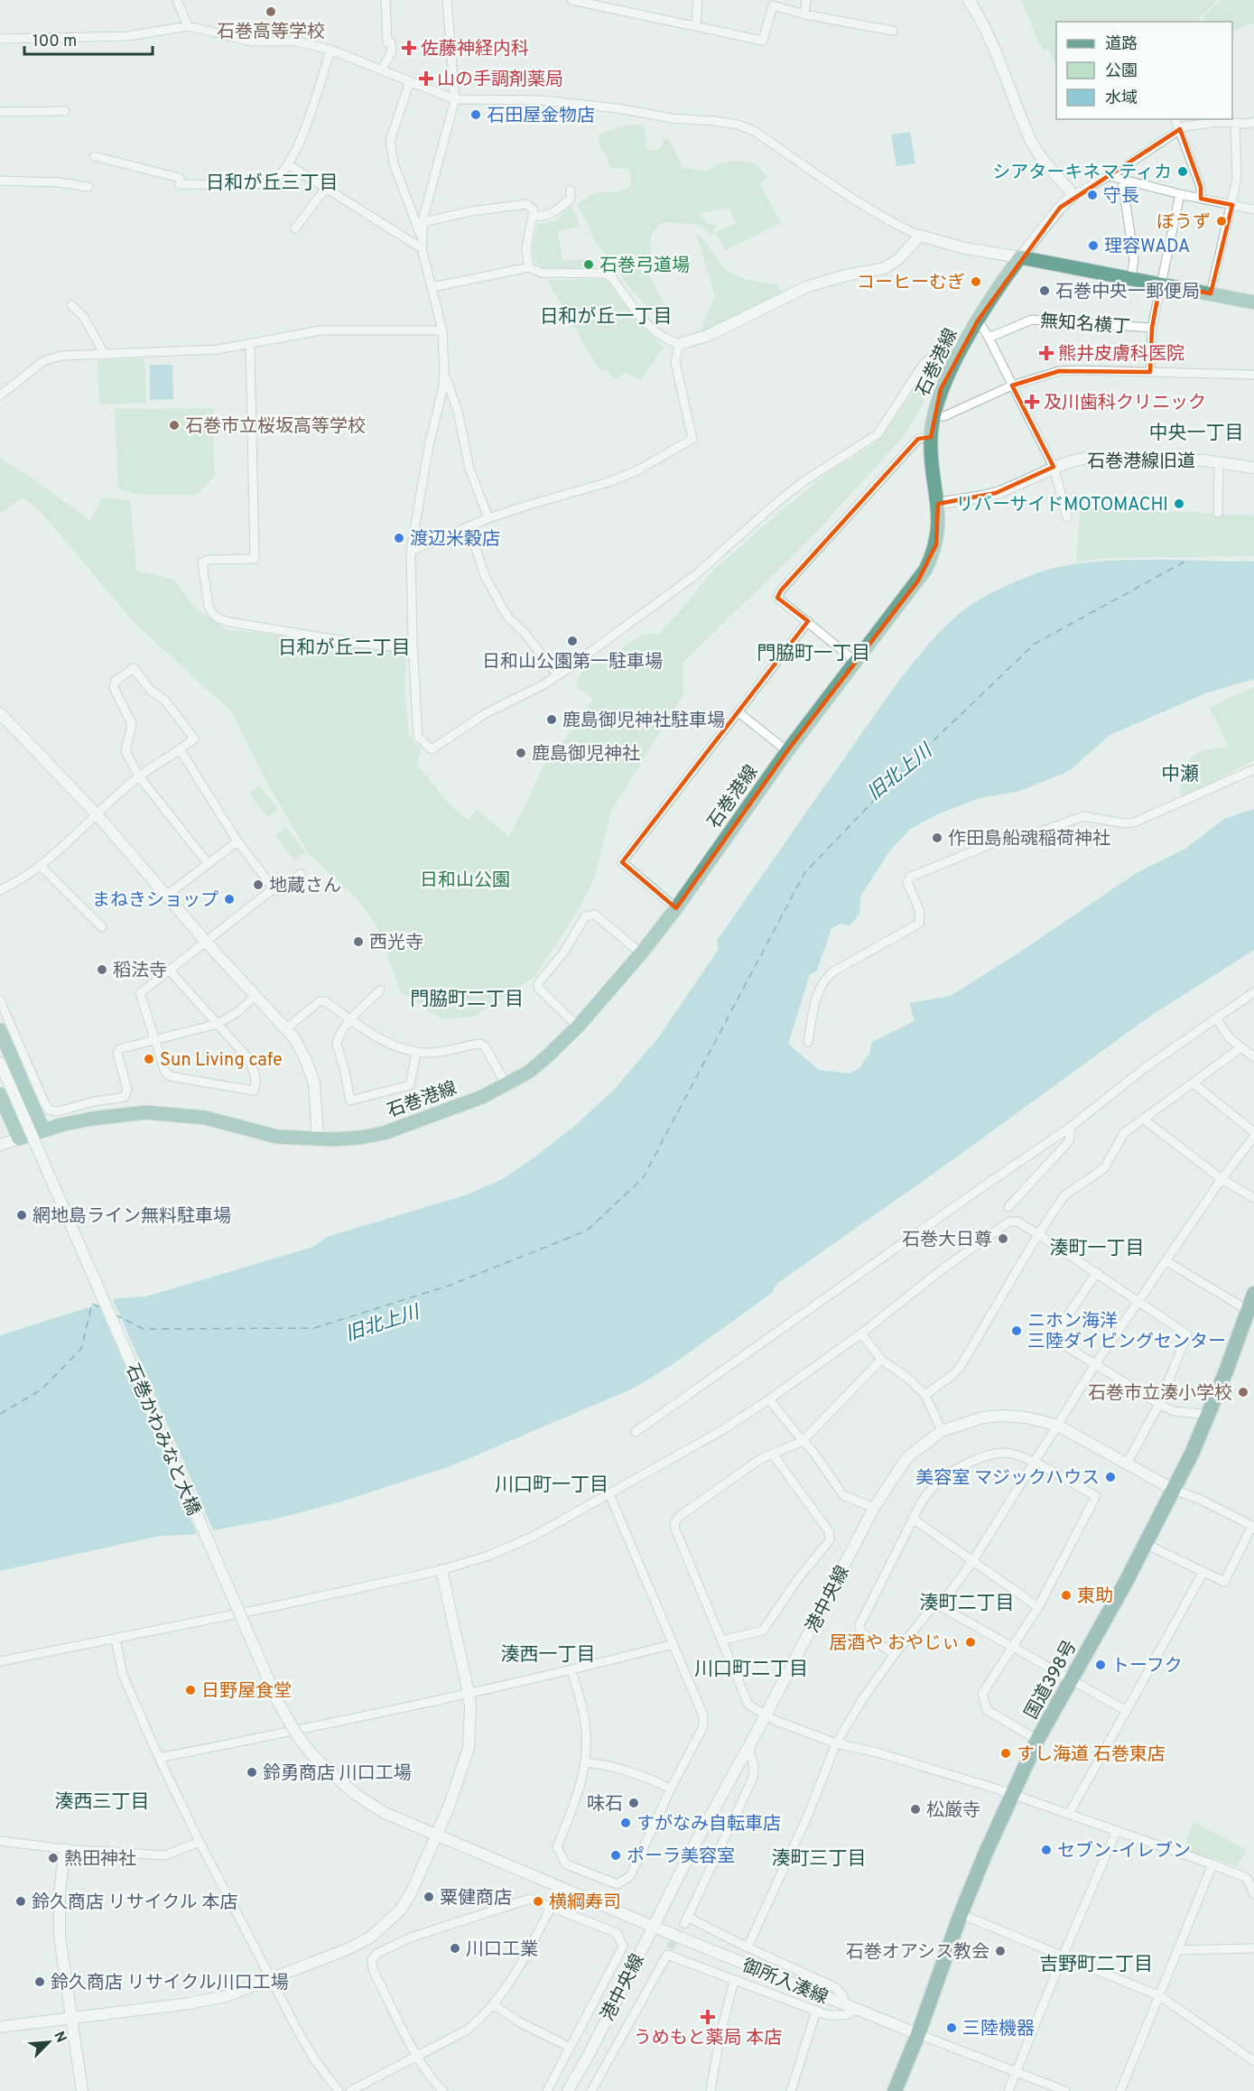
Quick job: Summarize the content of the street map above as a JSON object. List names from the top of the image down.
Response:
{
  "streets": {
    "highway": ["国道398号"],
    "main road": ["石巻港線"],
    "street": [
      "無知名横丁",
      "石巻港線旧道",
      "石巻かわみなと大橋",
      "港中央線",
      "御所入湊線"
    ]
  },
  "crossings": [
    ["石巻港線", "石巻港線旧道"],
    ["石巻かわみなと大橋", "御所入湊線"],
    ["港中央線", "国道398号"],
    ["港中央線", "御所入湊線"],
    ["国道398号", "御所入湊線"]
  ],
  "districts": [
    "日和が丘三丁目",
    "日和が丘一丁目",
    "中央一丁目",
    "日和が丘二丁目",
    "門脇町一丁目",
    "中瀬",
    "門脇町二丁目",
    "湊町一丁目",
    "川口町一丁目",
    "湊町二丁目",
    "湊西一丁目",
    "川口町二丁目",
    "湊西三丁目",
    "湊町三丁目",
    "吉野町二丁目"
  ],
  "water": ["旧北上川"],
  "parks": ["日和山公園"],
  "places": {
    "other": [
      "石巻高等学校",
      "石田屋金物店",
      "シアターキネマティカ",
      "守長",
      "ぼうず",
      "理容WADA",
      "石巻弓道場",
      "コーヒーむぎ",
      "石巻中央一郵便局",
      "石巻市立桜坂高等学校",
      "リバーサイドMOTOMACHI",
      "渡辺米穀店",
      "日和山公園第一駐車場",
      "鹿島御児神社駐車場",
      "鹿島御児神社",
      "作田島船魂稲荷神社",
      "地蔵さん",
      "まねきショップ",
      "西光寺",
      "稻法寺",
      "Sun Living cafe",
      "網地島ライン無料駐車場",
      "石巻大日尊",
      "ニホン海洋 三陸ダイビングセンター",
      "石巻市立湊小学校",
      "美容室 マジックハウス",
      "東助",
      "居酒や おやじぃ",
      "トーフク",
      "日野屋食堂",
      "すし海道 石巻東店",
      "鈴勇商店 川口工場",
      "味石",
      "松厳寺",
      "すがなみ自転車店",
      "セブン-イレブン",
      "ポーラ美容室",
      "熱田神社",
      "粟健商店",
      "鈴久商店 リサイクル 本店",
      "横綱寿司",
      "川口工業",
      "石巻オアシス教会",
      "鈴久商店 リサイクル川口工場",
      "三陸機器"
    ],
    "health": [
      "佐藤神経内科",
      "山の手調剤薬局",
      "熊井皮膚科医院",
      "及川歯科クリニック",
      "うめもと薬局 本店"
    ]
  },
  "legend": ["道路", "公園", "水域"],
  "scale_bar": "100 m",
  "north": "top right"
}
